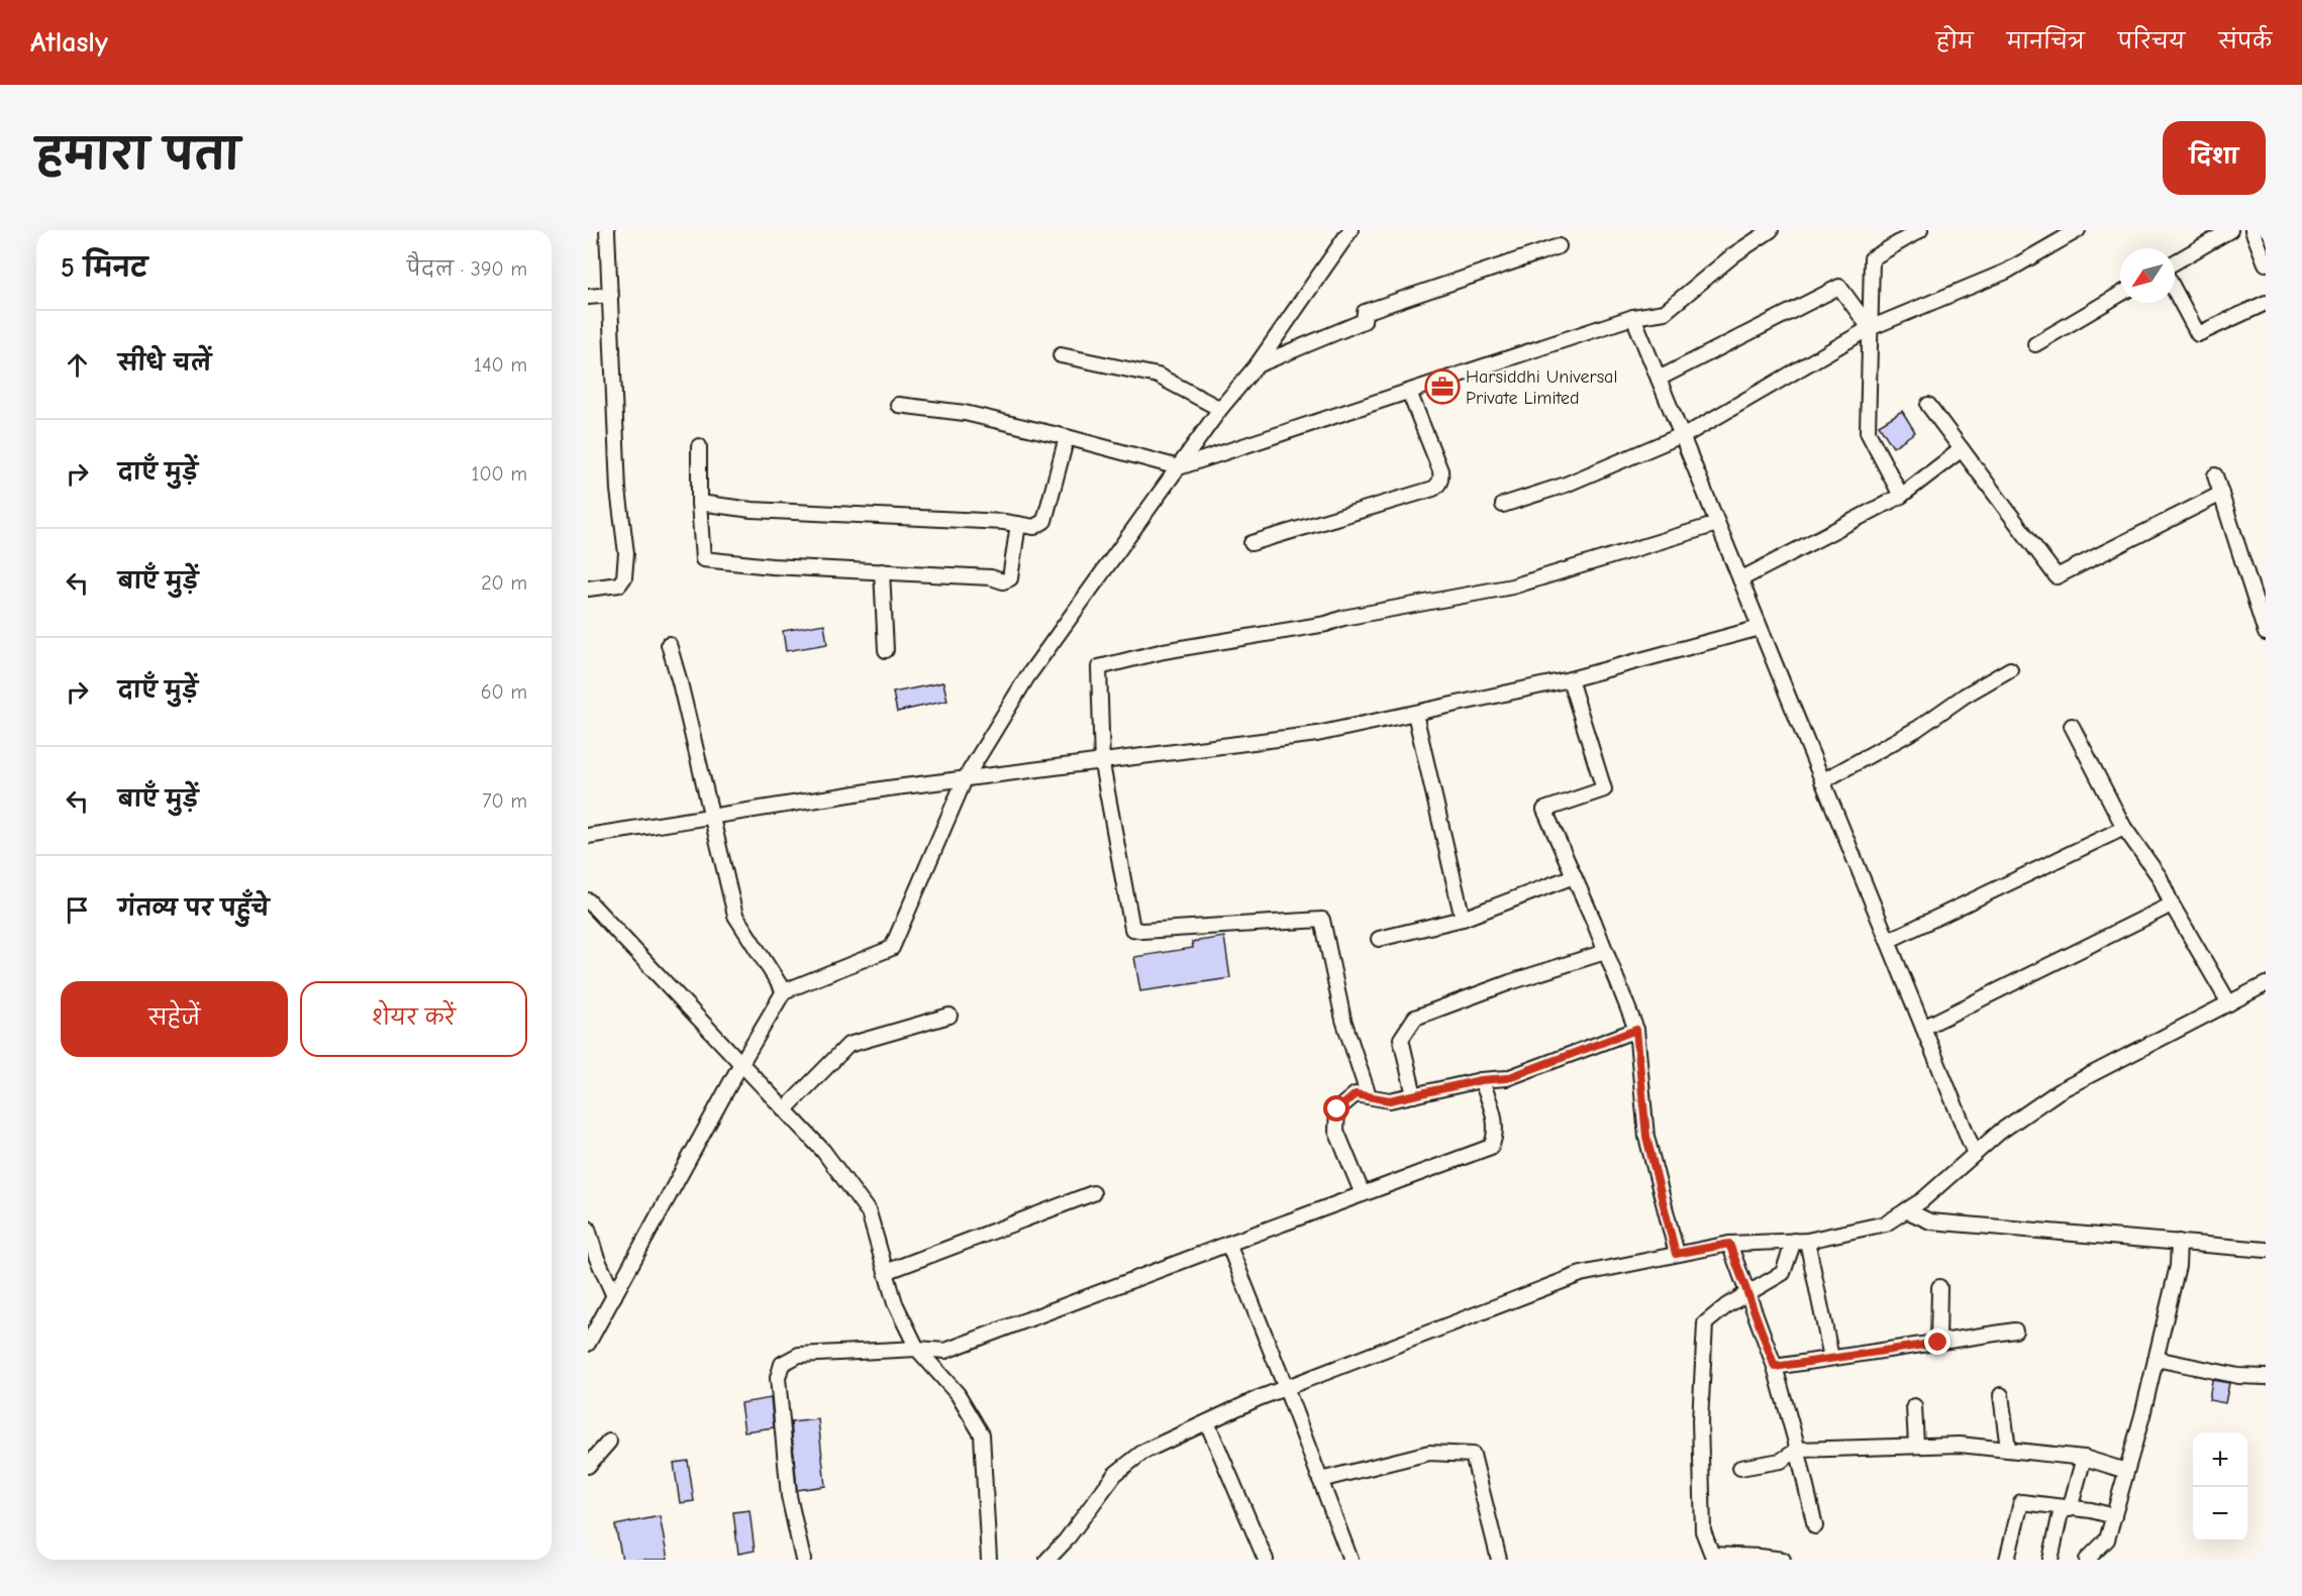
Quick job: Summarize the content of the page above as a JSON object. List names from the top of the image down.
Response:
{
  "places": {
    "office": ["Harsiddhi Universal Private Limited"]
  },
  "north": "bottom left",
  "page": {
    "header": "Atlasly",
    "nav": [
      "होम",
      "मानचित्र",
      "परिचय",
      "संपर्क"
    ],
    "title": "हमारा पता",
    "buttons": [
      "दिशा",
      ["सहेजें", "शेयर करें"]
    ],
    "heading": ["5 मिनट", "पैदल · 390 m"],
    "list": [
      ["सीधे चलें", "140 m"],
      ["दाएँ मुड़ें", "100 m"],
      ["बाएँ मुड़ें", "20 m"],
      ["दाएँ मुड़ें", "60 m"],
      ["बाएँ मुड़ें", "70 m"],
      "गंतव्य पर पहुँचे"
    ],
    "map_buttons": ["+", "−"]
  }
}
